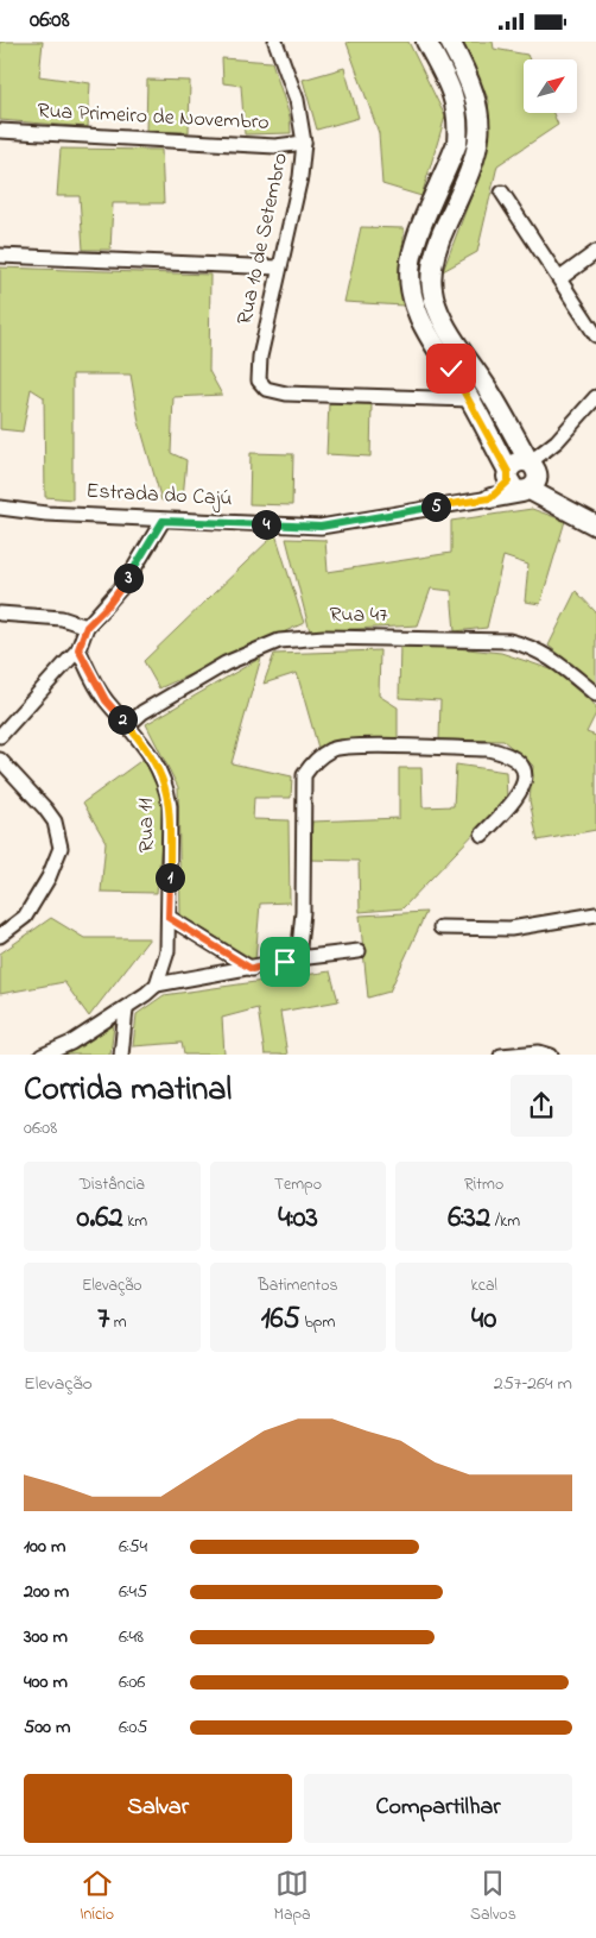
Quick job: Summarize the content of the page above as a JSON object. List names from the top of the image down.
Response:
{
  "streets": {
    "main road": ["Estrada do Cajú"],
    "street": [
      "Rua Primeiro de Novembro",
      "Rua 10 de Setembro",
      "Rua 47",
      "Rua 11"
    ]
  },
  "crossings": [
    ["Rua Primeiro de Novembro", "Rua 10 de Setembro"],
    ["Rua 47", "Rua 11"]
  ],
  "north": "top right",
  "page": {
    "status": "06:08",
    "pins": [
      "5",
      "4",
      "3",
      "2",
      "1"
    ],
    "heading": ["Corrida matinal", "06:08"],
    "stats": [
      ["Distância", "0.62 km"],
      ["Tempo", "4:03"],
      ["Ritmo", "6:32 /km"],
      ["Elevação", "7 m"],
      ["Batimentos", "165 bpm"],
      ["kcal", "40"]
    ],
    "chart": ["Elevação", "257–264 m"],
    "list": [
      {
        "name": "100 m",
        "note": "6:54"
      },
      {
        "name": "200 m",
        "note": "6:45"
      },
      {
        "name": "300 m",
        "note": "6:48"
      },
      {
        "name": "400 m",
        "note": "6:06"
      },
      {
        "name": "500 m",
        "note": "6:05"
      }
    ],
    "buttons": ["Salvar", "Compartilhar"],
    "tabs": ["Início", "Mapa", "Salvos"]
  }
}
